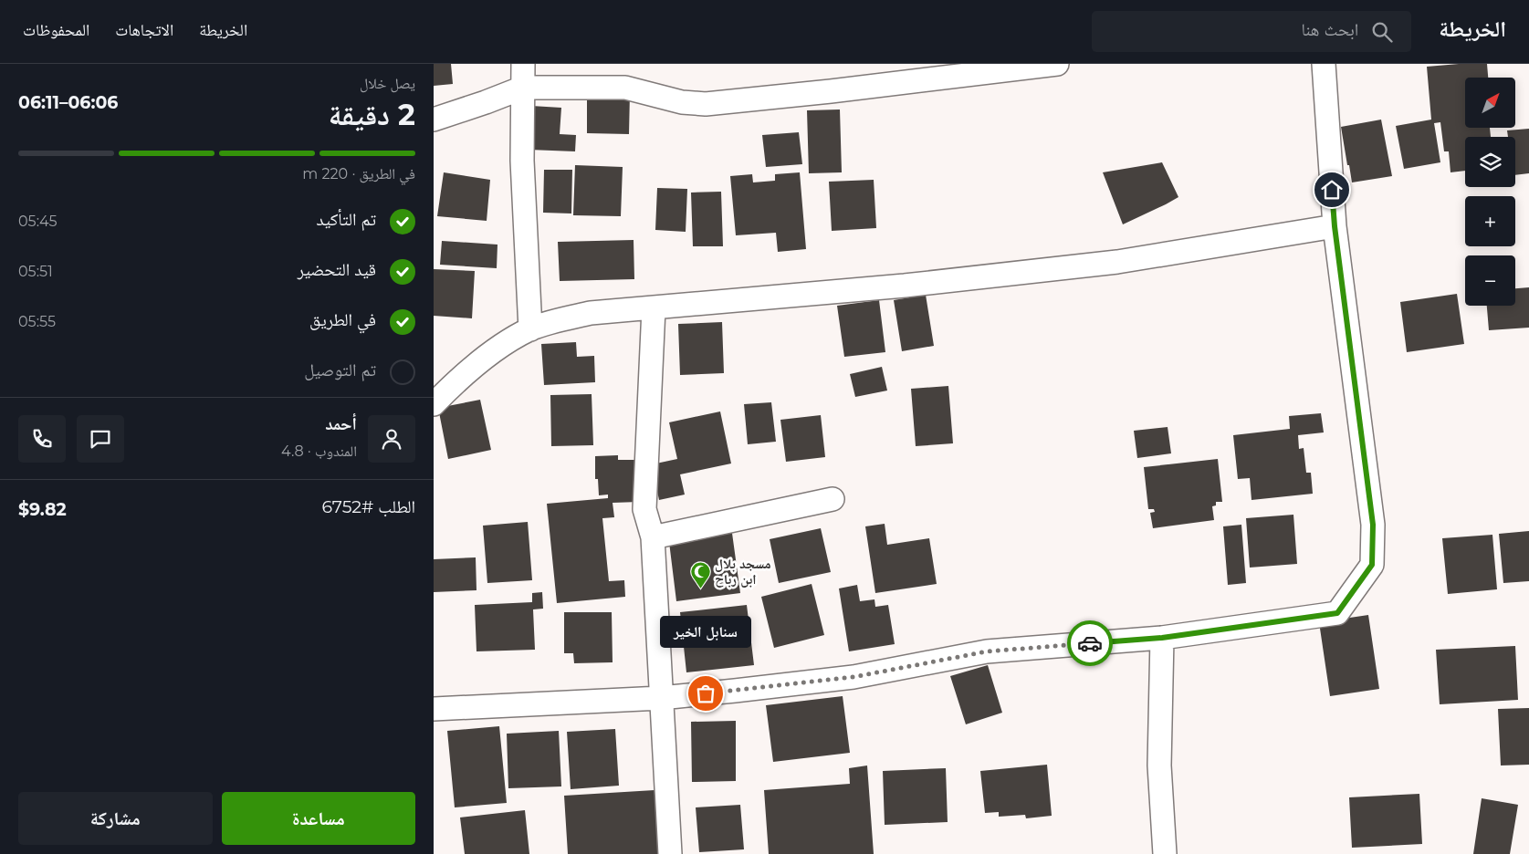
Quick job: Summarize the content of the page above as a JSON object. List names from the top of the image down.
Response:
{
  "places": {
    "mosque": ["مسجد بلال ابن رباح"],
    "other": ["سنابل الخير"]
  },
  "north": "top right",
  "page": {
    "header": "الخريطة",
    "search": "ابحث هنا",
    "nav": ["الخريطة", "الاتجاهات", "المحفوظات"],
    "heading": ["2 دقيقة", "يصل خلال", "06:06–06:11"],
    "panel": [
      "أحمد",
      "المندوب · 4.8",
      "الطلب #6752",
      "$9.82"
    ],
    "map_buttons": ["+", "−"],
    "bar": "في الطريق · 220 m",
    "list": [
      ["تم التأكيد", "05:45"],
      ["قيد التحضير", "05:51"],
      ["في الطريق", "05:55"],
      "تم التوصيل"
    ],
    "bubble": "سنابل الخير",
    "buttons": ["مساعدة", "مشاركة"]
  }
}
